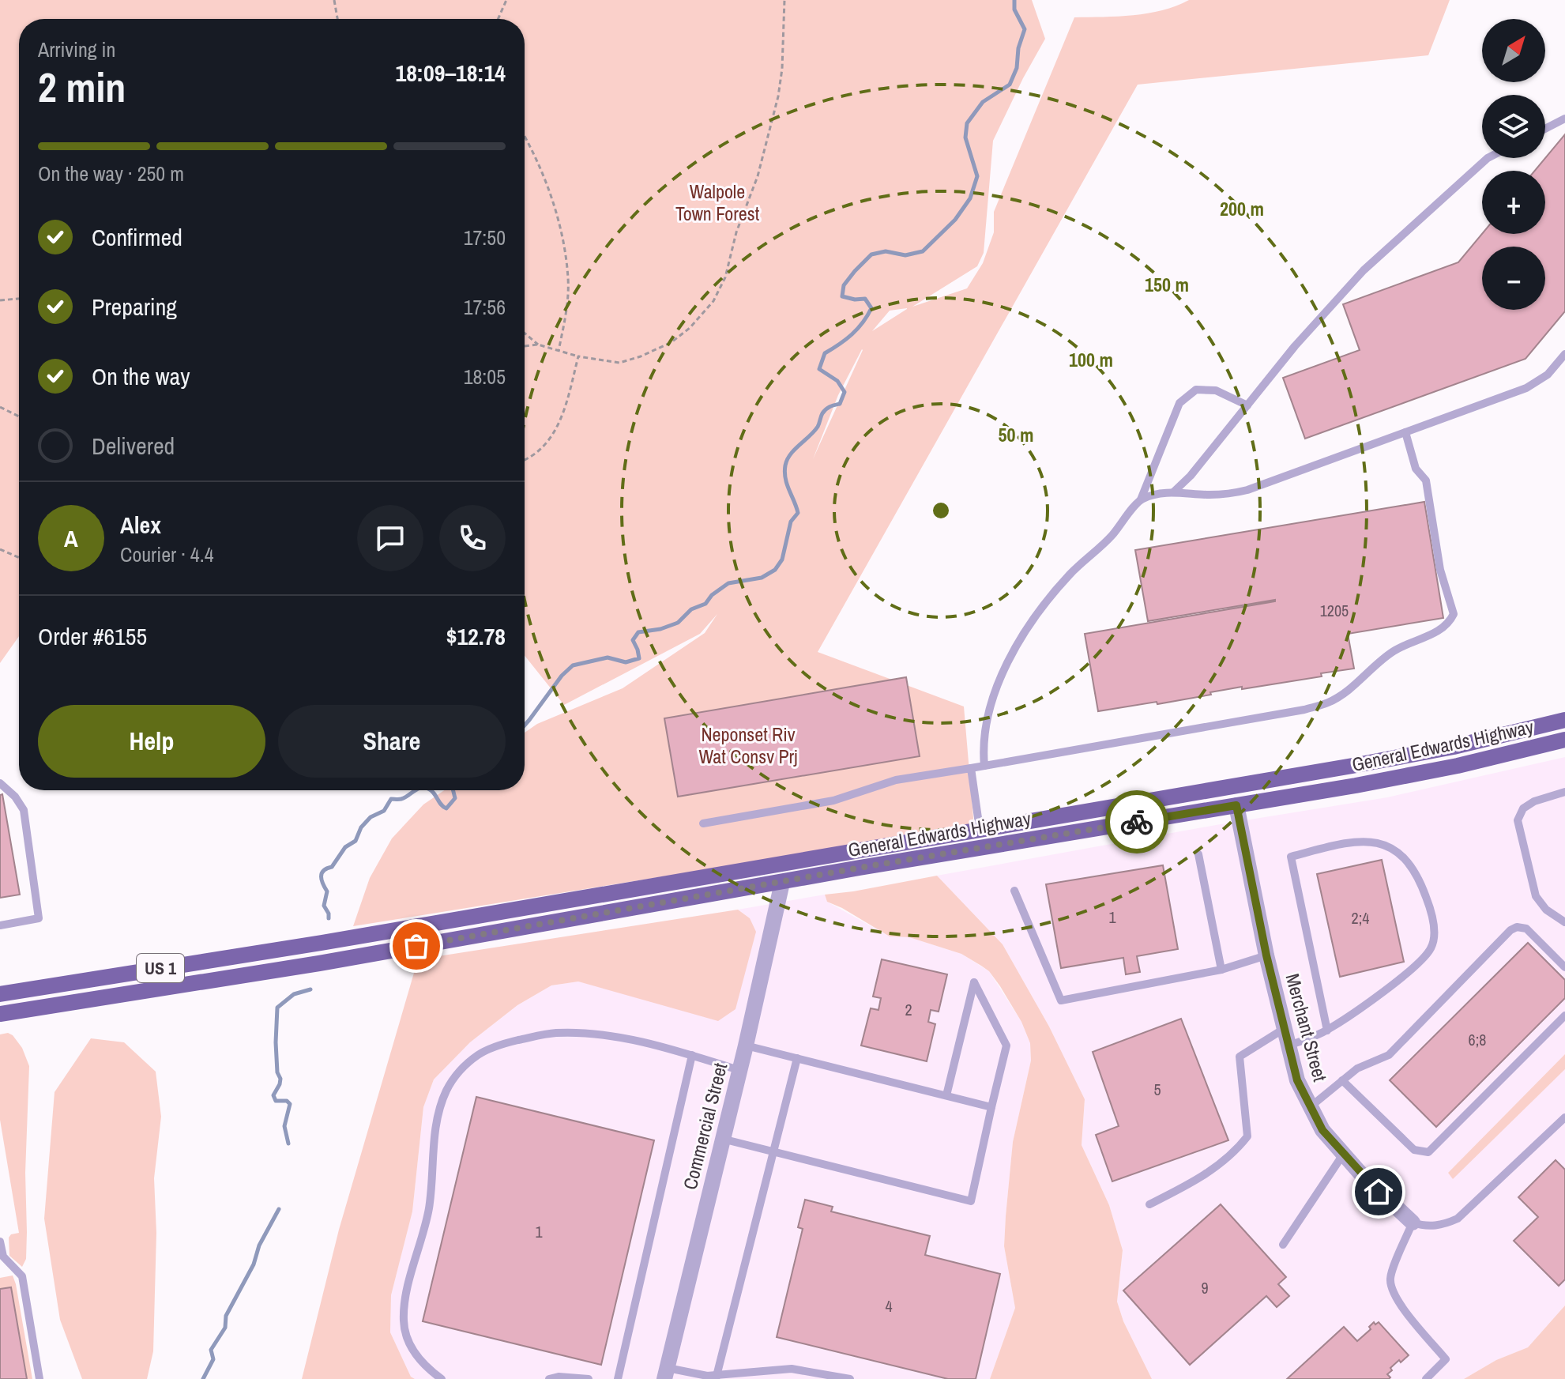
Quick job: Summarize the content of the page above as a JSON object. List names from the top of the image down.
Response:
{
  "streets": {
    "main road": ["General Edwards Highway", "US 1"],
    "street": ["Merchant Street", "Commercial Street"]
  },
  "crossings": [
    ["General Edwards Highway", "Merchant Street"],
    ["General Edwards Highway", "Commercial Street"]
  ],
  "parks": ["Walpole Town Forest", "Neponset Riv Wat Consv Prj"],
  "house_numbers": [
    "1205",
    "1",
    "2;4",
    "2",
    "6;8",
    "5",
    "1",
    "9",
    "4"
  ],
  "north": "top right",
  "page": {
    "map_buttons": ["+", "−"],
    "heading": ["2 min", "Arriving in", "18:09–18:14"],
    "panel": [
      "Alex",
      "Courier · 4.4",
      "Order #6155",
      "$12.78"
    ],
    "bar": "On the way · 250 m",
    "list": [
      ["Confirmed", "17:50"],
      ["Preparing", "17:56"],
      ["On the way", "18:05"],
      "Delivered"
    ],
    "round": "A",
    "buttons": ["Help", "Share"]
  },
  "rings": [
    "200 m",
    "150 m",
    "100 m",
    "50 m"
  ]
}
